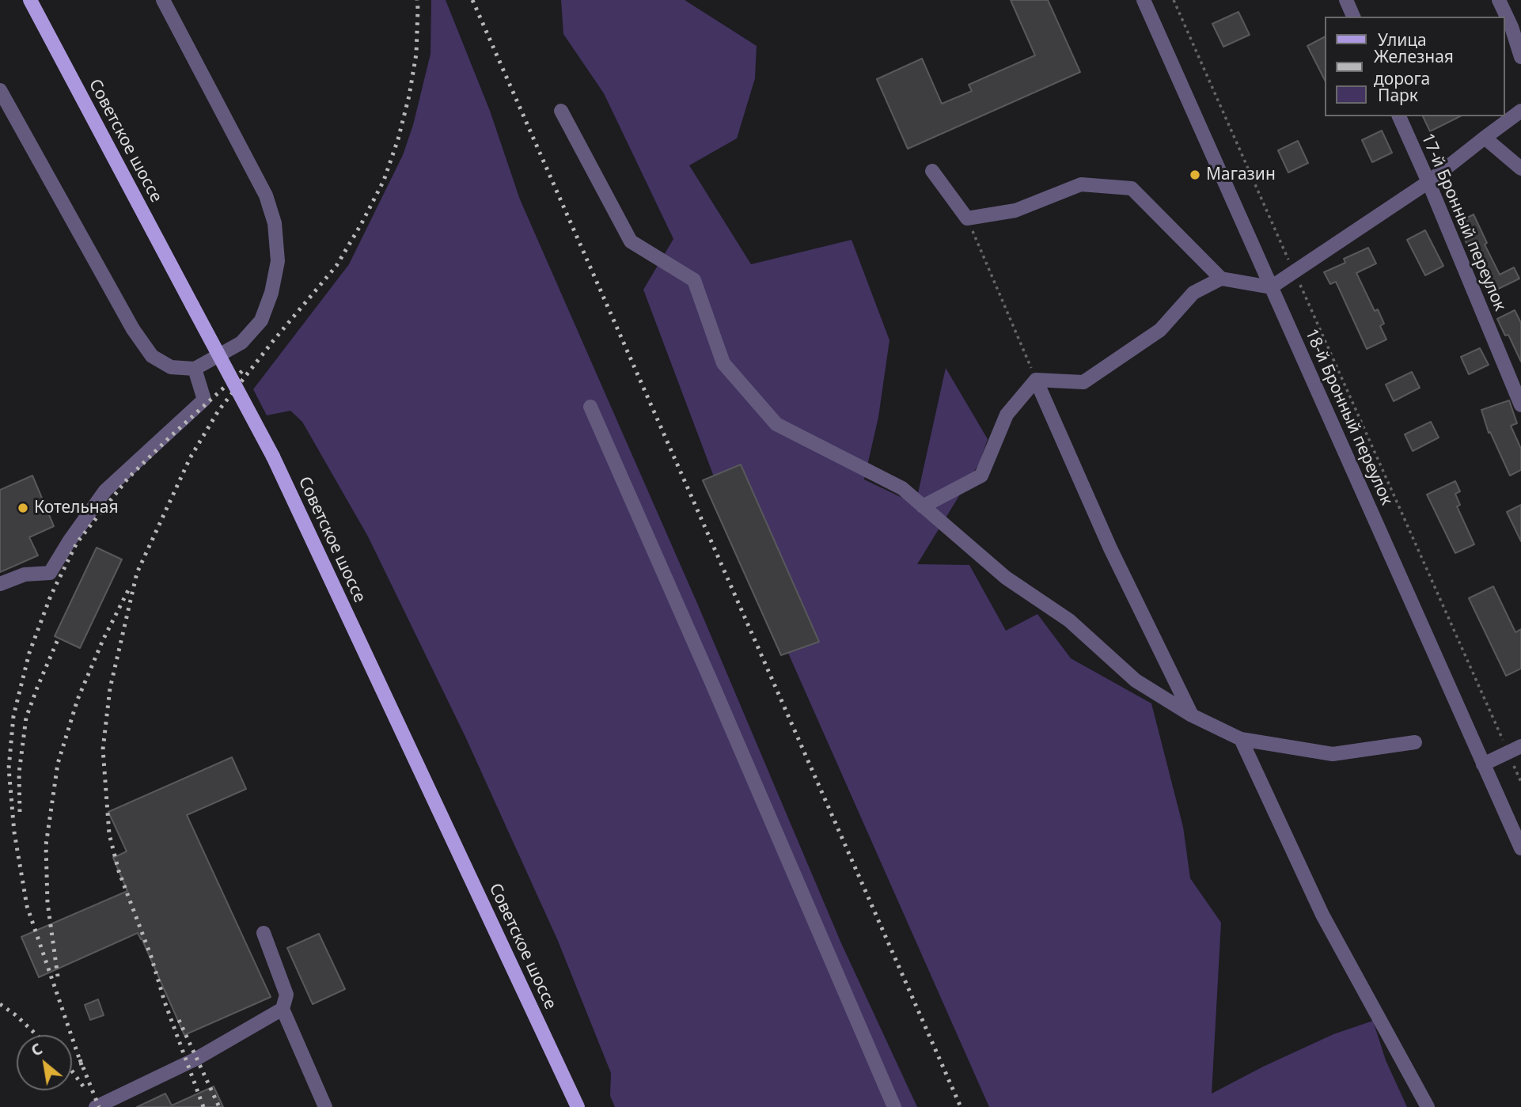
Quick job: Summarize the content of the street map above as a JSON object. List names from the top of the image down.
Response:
{
  "streets": {
    "main road": ["Советское шоссе"],
    "street": ["17-й Бронный переулок", "18-й Бронный переулок"]
  },
  "places": ["Магазин", "Котельная"],
  "legend": ["Улица", "Железная дорога", "Парк"],
  "north": "top left"
}
